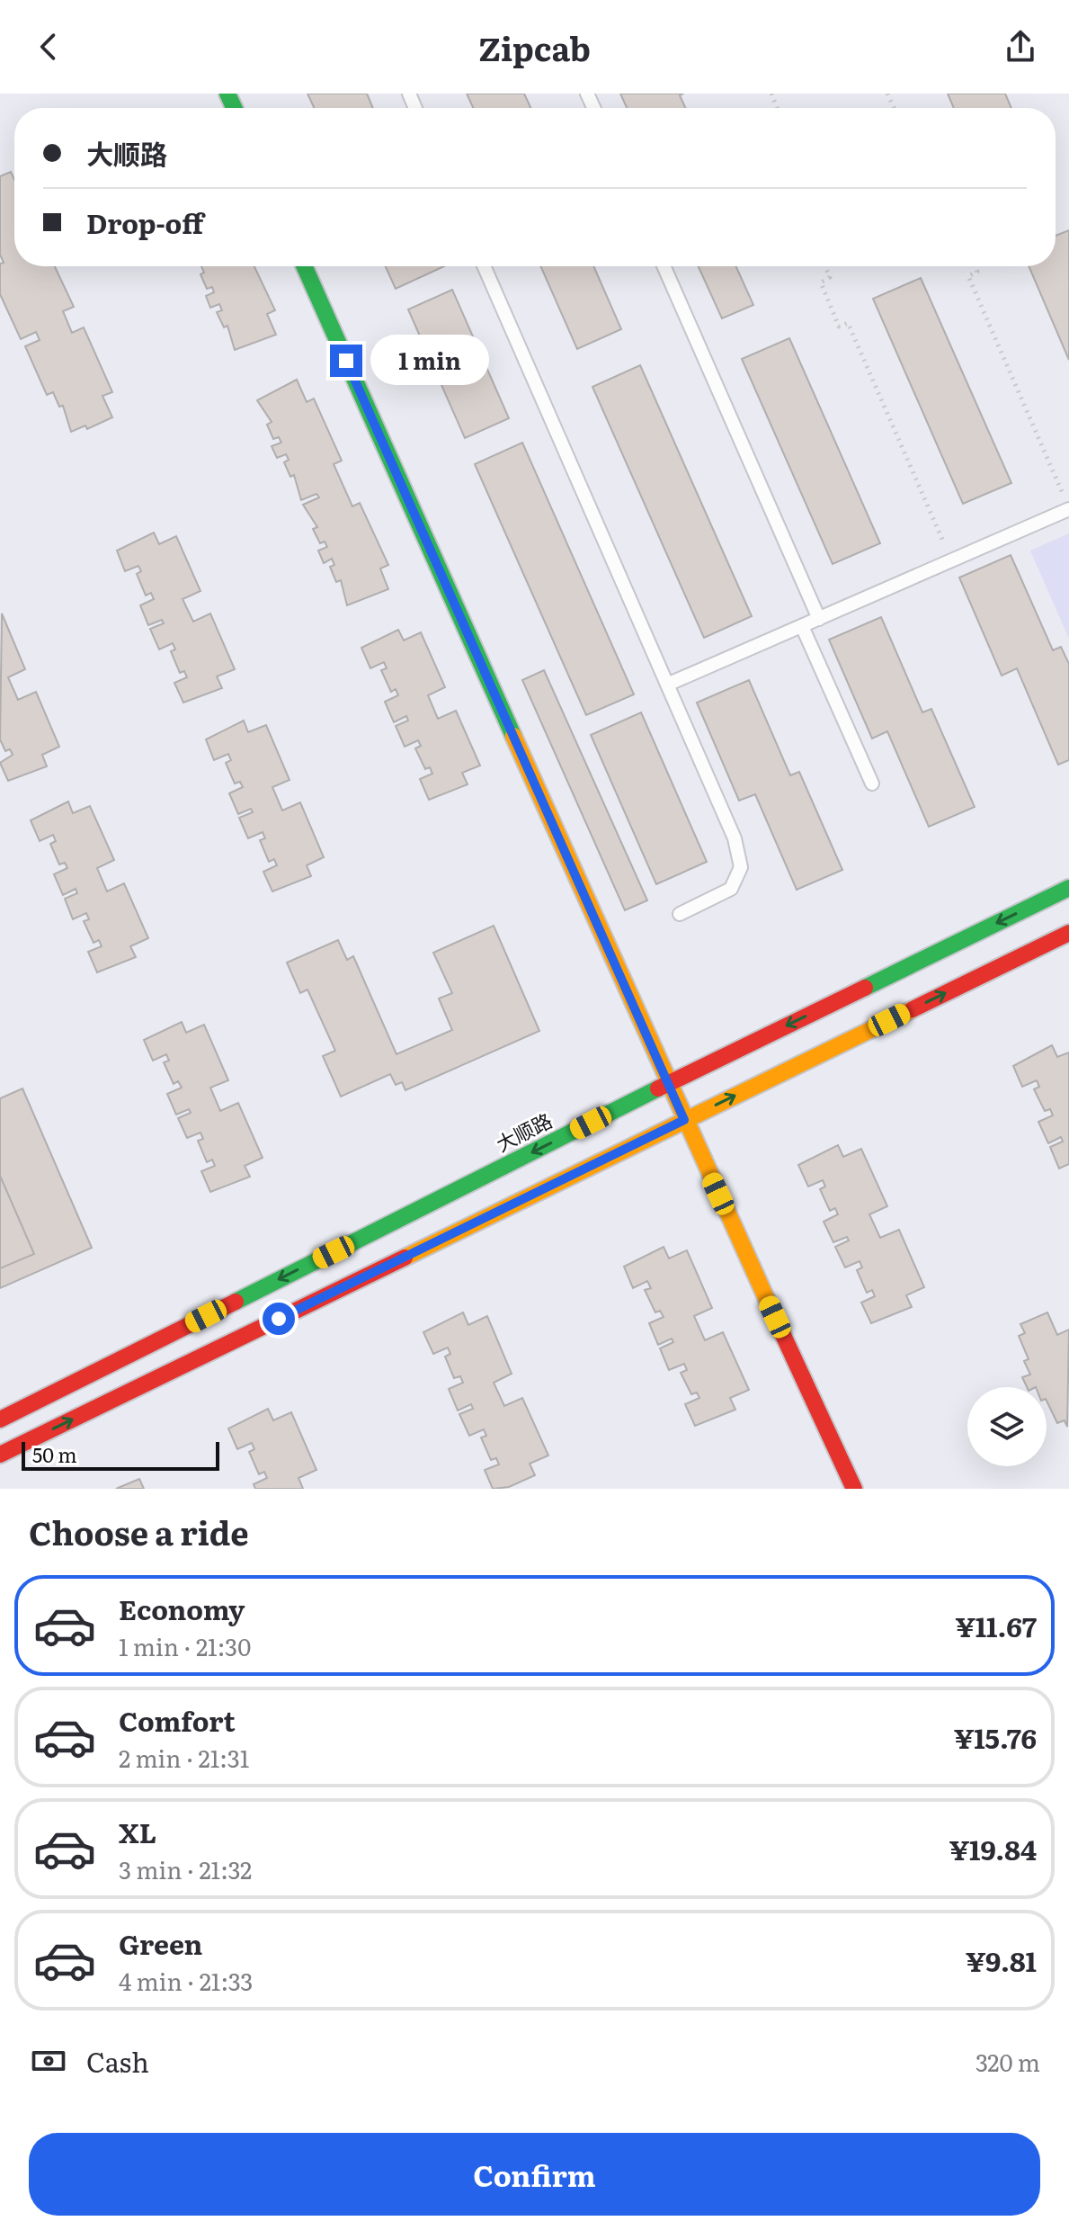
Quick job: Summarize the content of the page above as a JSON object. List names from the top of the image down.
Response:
{
  "streets": {
    "street": ["大顺路"]
  },
  "scale_bar": "50 m",
  "page": {
    "header": "Zipcab",
    "banner": ["大顺路", "Drop-off"],
    "bubble": "1 min",
    "scale": "50 m",
    "heading": "Choose a ride",
    "list": [
      {
        "name": "Economy",
        "note": "1 min · 21:30",
        "value": "¥11.67"
      },
      {
        "name": "Comfort",
        "note": "2 min · 21:31",
        "value": "¥15.76"
      },
      {
        "name": "XL",
        "note": "3 min · 21:32",
        "value": "¥19.84"
      },
      {
        "name": "Green",
        "note": "4 min · 21:33",
        "value": "¥9.81"
      }
    ],
    "pay": ["Cash", "320 m"],
    "buttons": "Confirm"
  }
}
